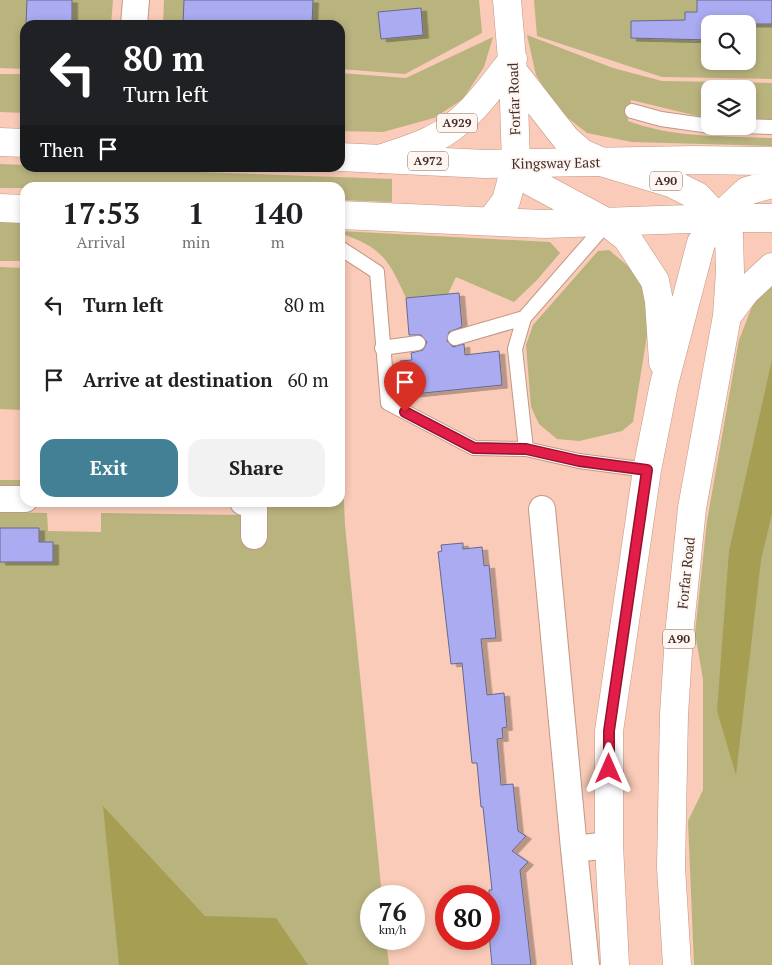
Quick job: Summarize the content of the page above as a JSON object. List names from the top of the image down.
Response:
{
  "streets": {
    "main road": [
      "Forfar Road",
      "A929",
      "A972",
      "Kingsway East",
      "A90"
    ]
  },
  "crossings": [
    ["Forfar Road", "A929"],
    ["Forfar Road", "Kingsway East"],
    ["Forfar Road", "A90"],
    ["A929", "Kingsway East"]
  ],
  "page": {
    "turn": ["80 m", "Turn left"],
    "then": "Then",
    "eta": [
      "17:53",
      "Arrival",
      "1",
      "min",
      "140",
      "m"
    ],
    "list": [
      {
        "name": "Turn left",
        "value": "80 m"
      },
      {
        "name": "Arrive at destination",
        "value": "60 m"
      }
    ],
    "buttons": ["Exit", "Share"],
    "speed": "76 km/h",
    "limit": "80"
  }
}
